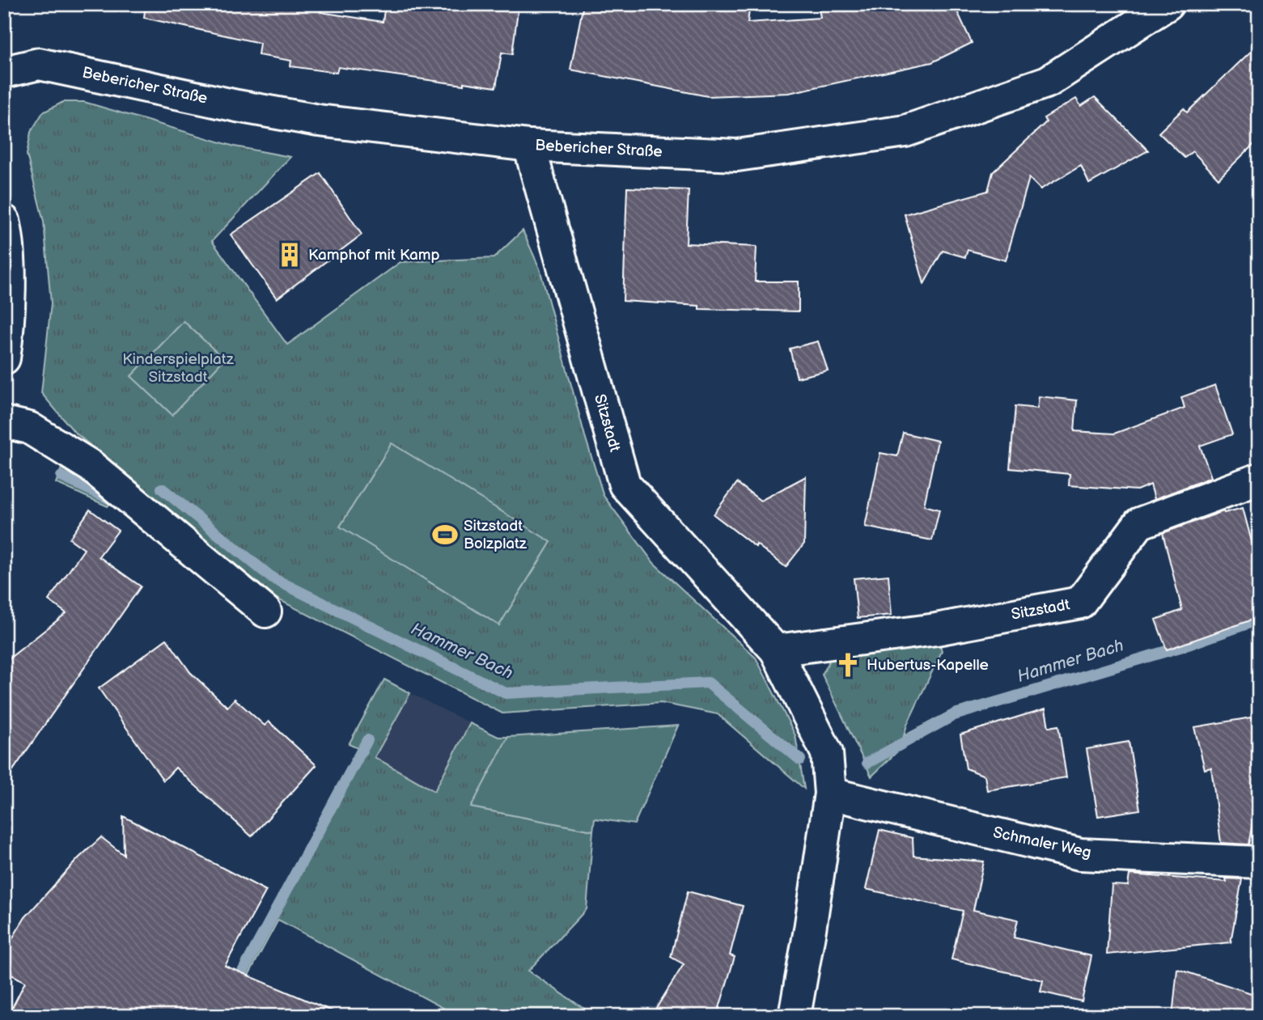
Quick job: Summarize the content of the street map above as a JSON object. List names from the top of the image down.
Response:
{
  "streets": {
    "street": ["Bebericher Straße", "Sitzstadt", "Schmaler Weg"]
  },
  "crossings": [
    ["Bebericher Straße", "Sitzstadt"],
    ["Sitzstadt", "Schmaler Weg"]
  ],
  "water": ["Hammer Bach"],
  "parks": ["Kinderspielplatz Sitzstadt"],
  "places": {
    "building": ["Kamphof mit Kamp"],
    "sports": ["Sitzstadt Bolzplatz"],
    "church": ["Hubertus-Kapelle"]
  }
}
